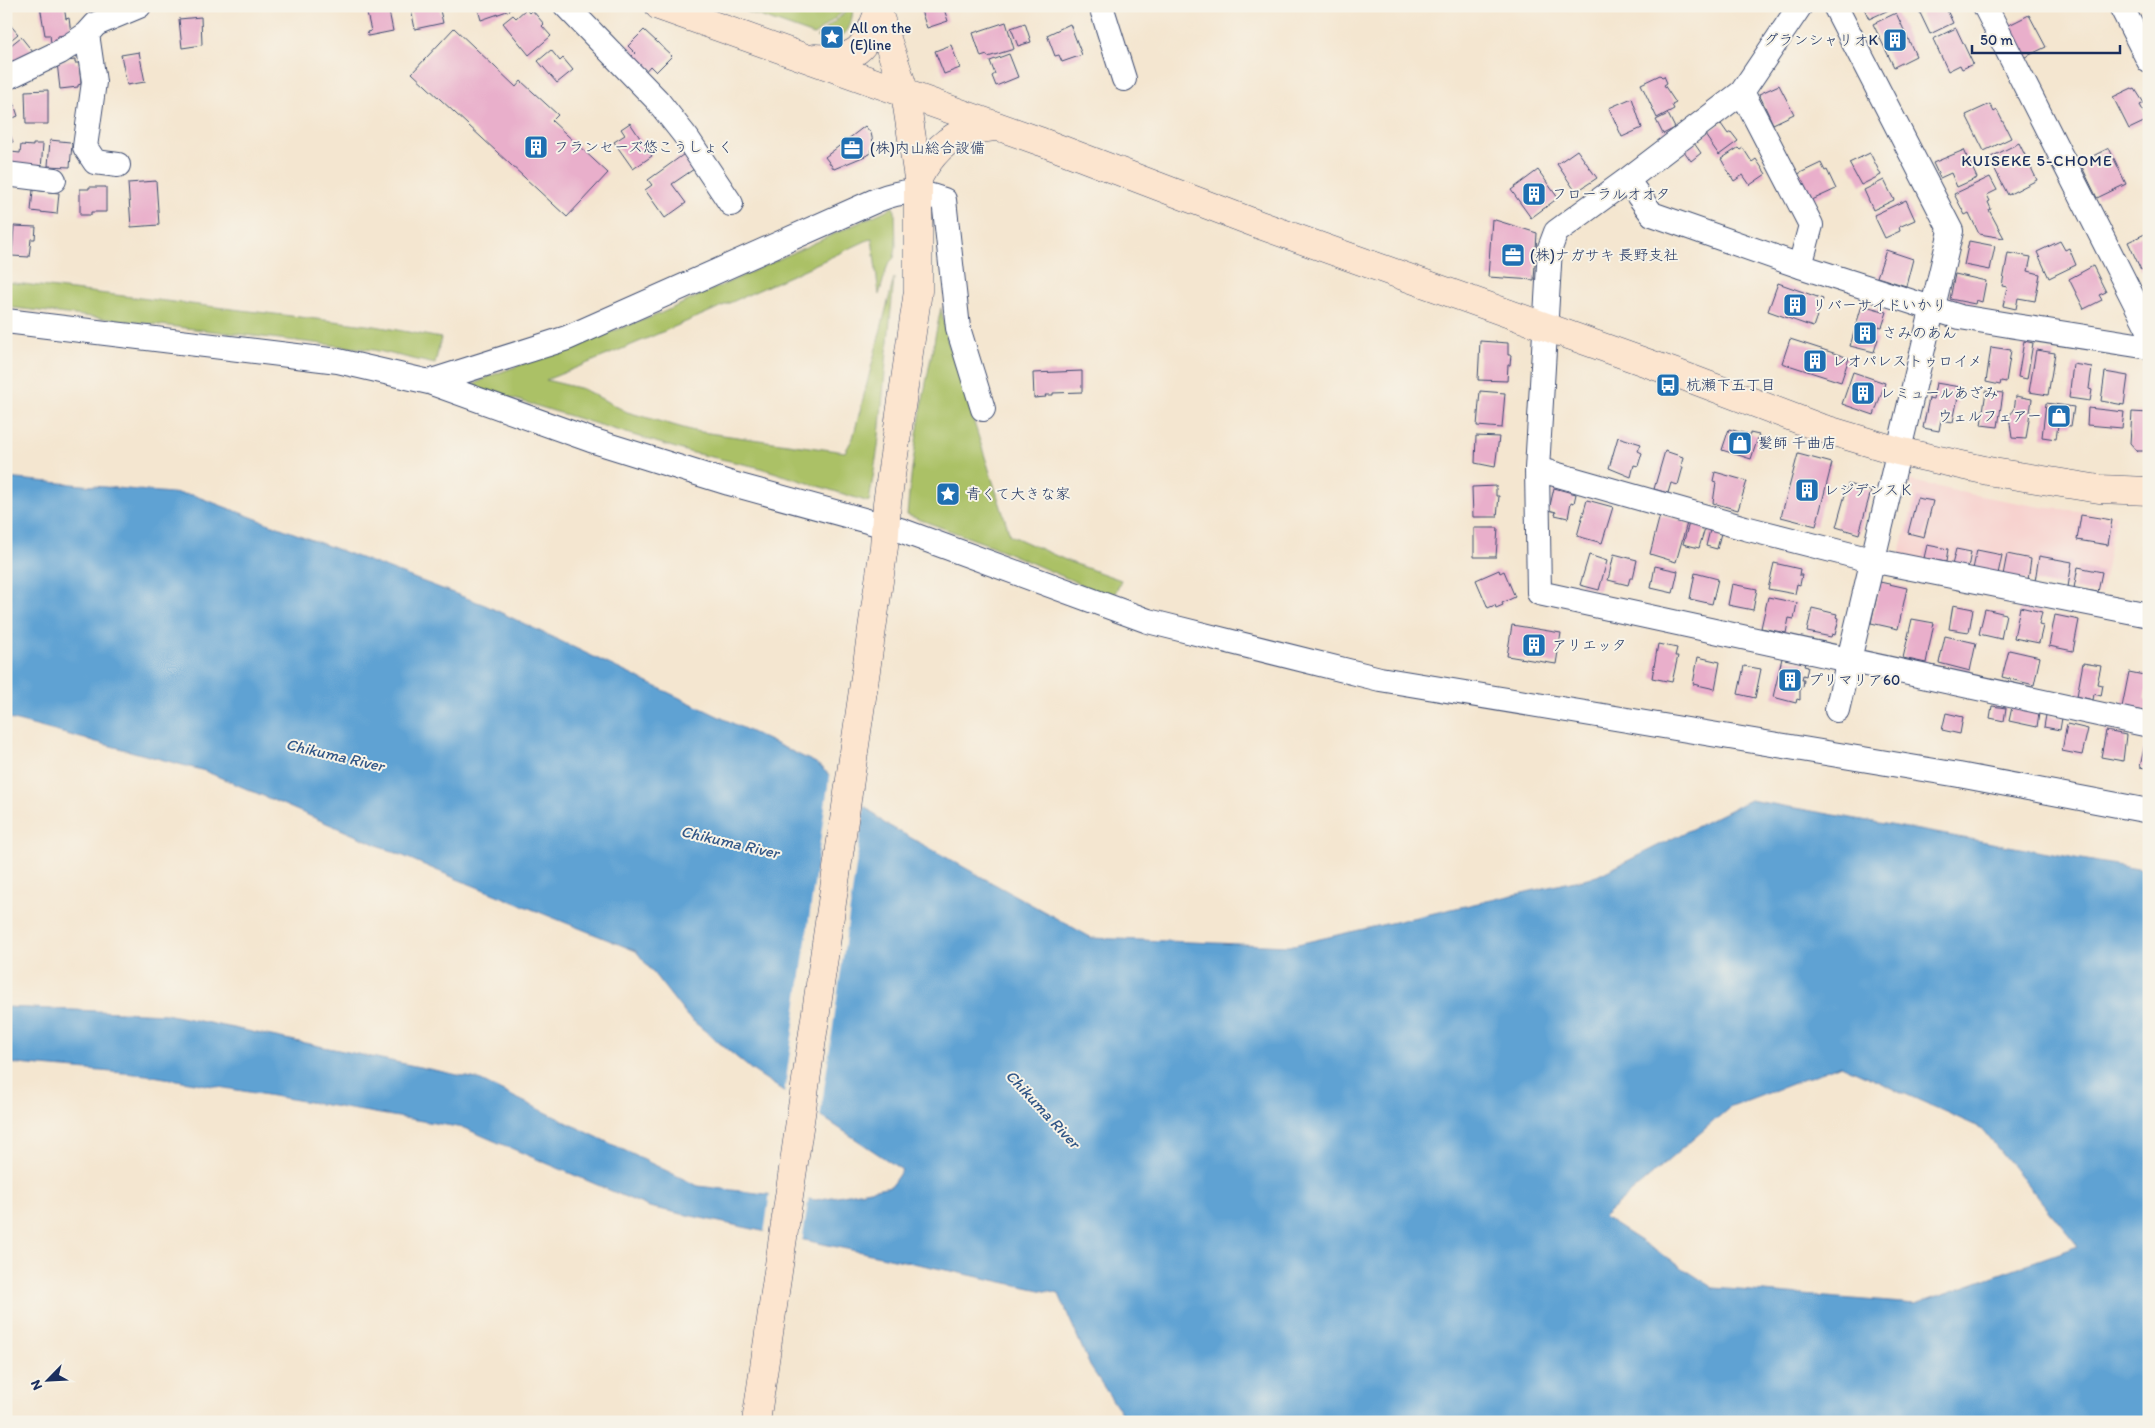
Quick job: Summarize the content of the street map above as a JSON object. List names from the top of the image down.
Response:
{
  "districts": ["KUISEKE 5-CHOME"],
  "water": ["Chikuma River"],
  "places": {
    "place": ["All on the (E)line", "青くて大きな家"],
    "building": [
      "グランシャリオK",
      "フランセーズ悠こうしょく",
      "フローラルオオタ",
      "リバーサイドいかり",
      "さみのあん",
      "レオパレストゥロイメ",
      "レミュールあざみ",
      "レジデンスＫ",
      "アリエッタ",
      "プリマリア60"
    ],
    "office": ["(株)内山総合設備", "(株)ナガサキ 長野支社"],
    "bus stop": ["杭瀬下五丁目"],
    "shop": ["ウェルフェアー", "髪師 千曲店"]
  },
  "scale_bar": "50 m",
  "north": "bottom left"
}
